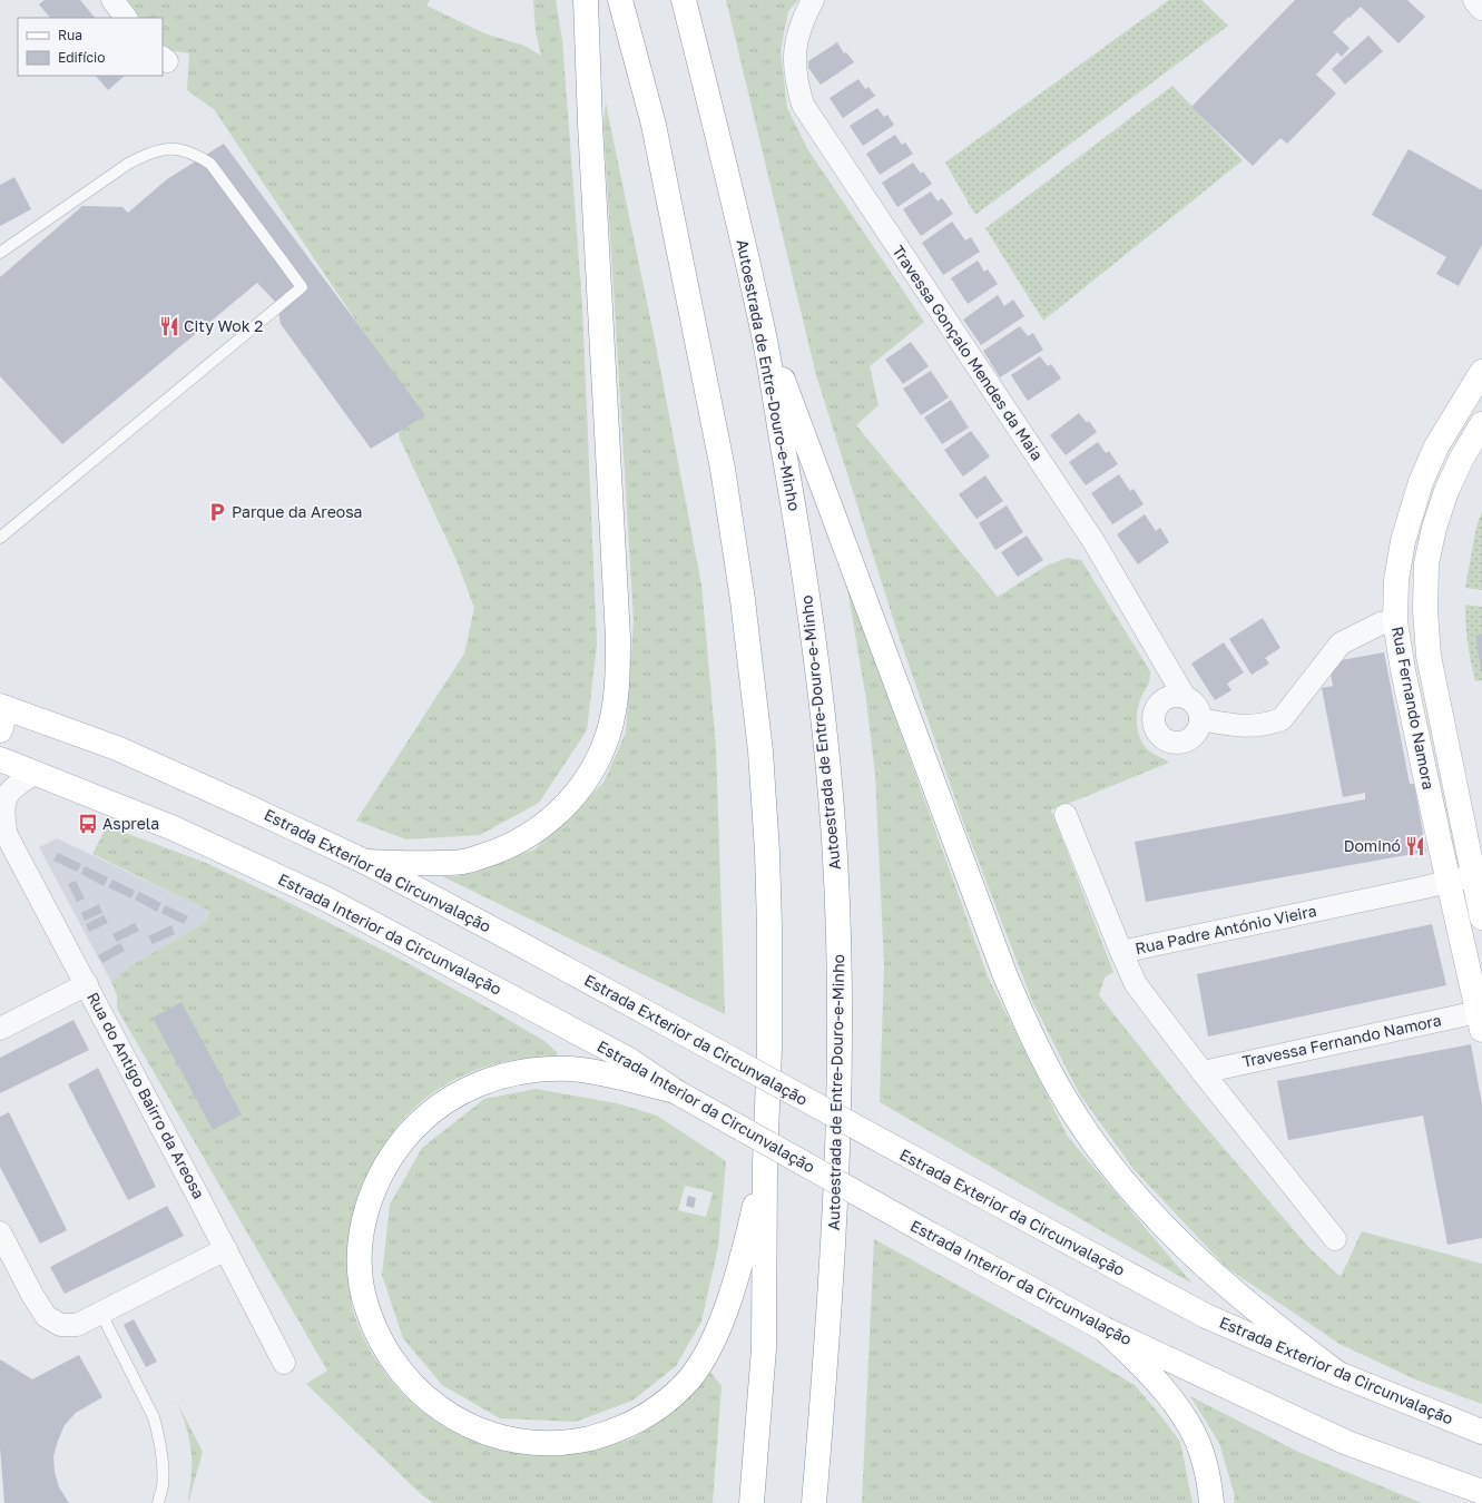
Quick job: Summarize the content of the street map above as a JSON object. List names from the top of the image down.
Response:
{
  "streets": {
    "main road": [
      "Autoestrada de Entre-Douro-e-Minho",
      "Rua Fernando Namora",
      "Estrada Exterior da Circunvalação",
      "Estrada Interior da Circunvalação"
    ],
    "street": [
      "Travessa Gonçalo Mendes da Maia",
      "Rua Padre António Vieira",
      "Travessa Fernando Namora",
      "Rua do Antigo Bairro da Areosa"
    ]
  },
  "crossings": [
    ["Rua Fernando Namora", "Rua Padre António Vieira"],
    ["Rua Fernando Namora", "Travessa Fernando Namora"],
    ["Rua Padre António Vieira", "Travessa Fernando Namora"],
    ["Estrada Interior da Circunvalação", "Rua do Antigo Bairro da Areosa"]
  ],
  "places": {
    "restaurant": ["City Wok 2", "Dominó"],
    "parking": ["Parque da Areosa"],
    "bus stop": ["Asprela"]
  },
  "legend": ["Rua", "Edifício"]
}
